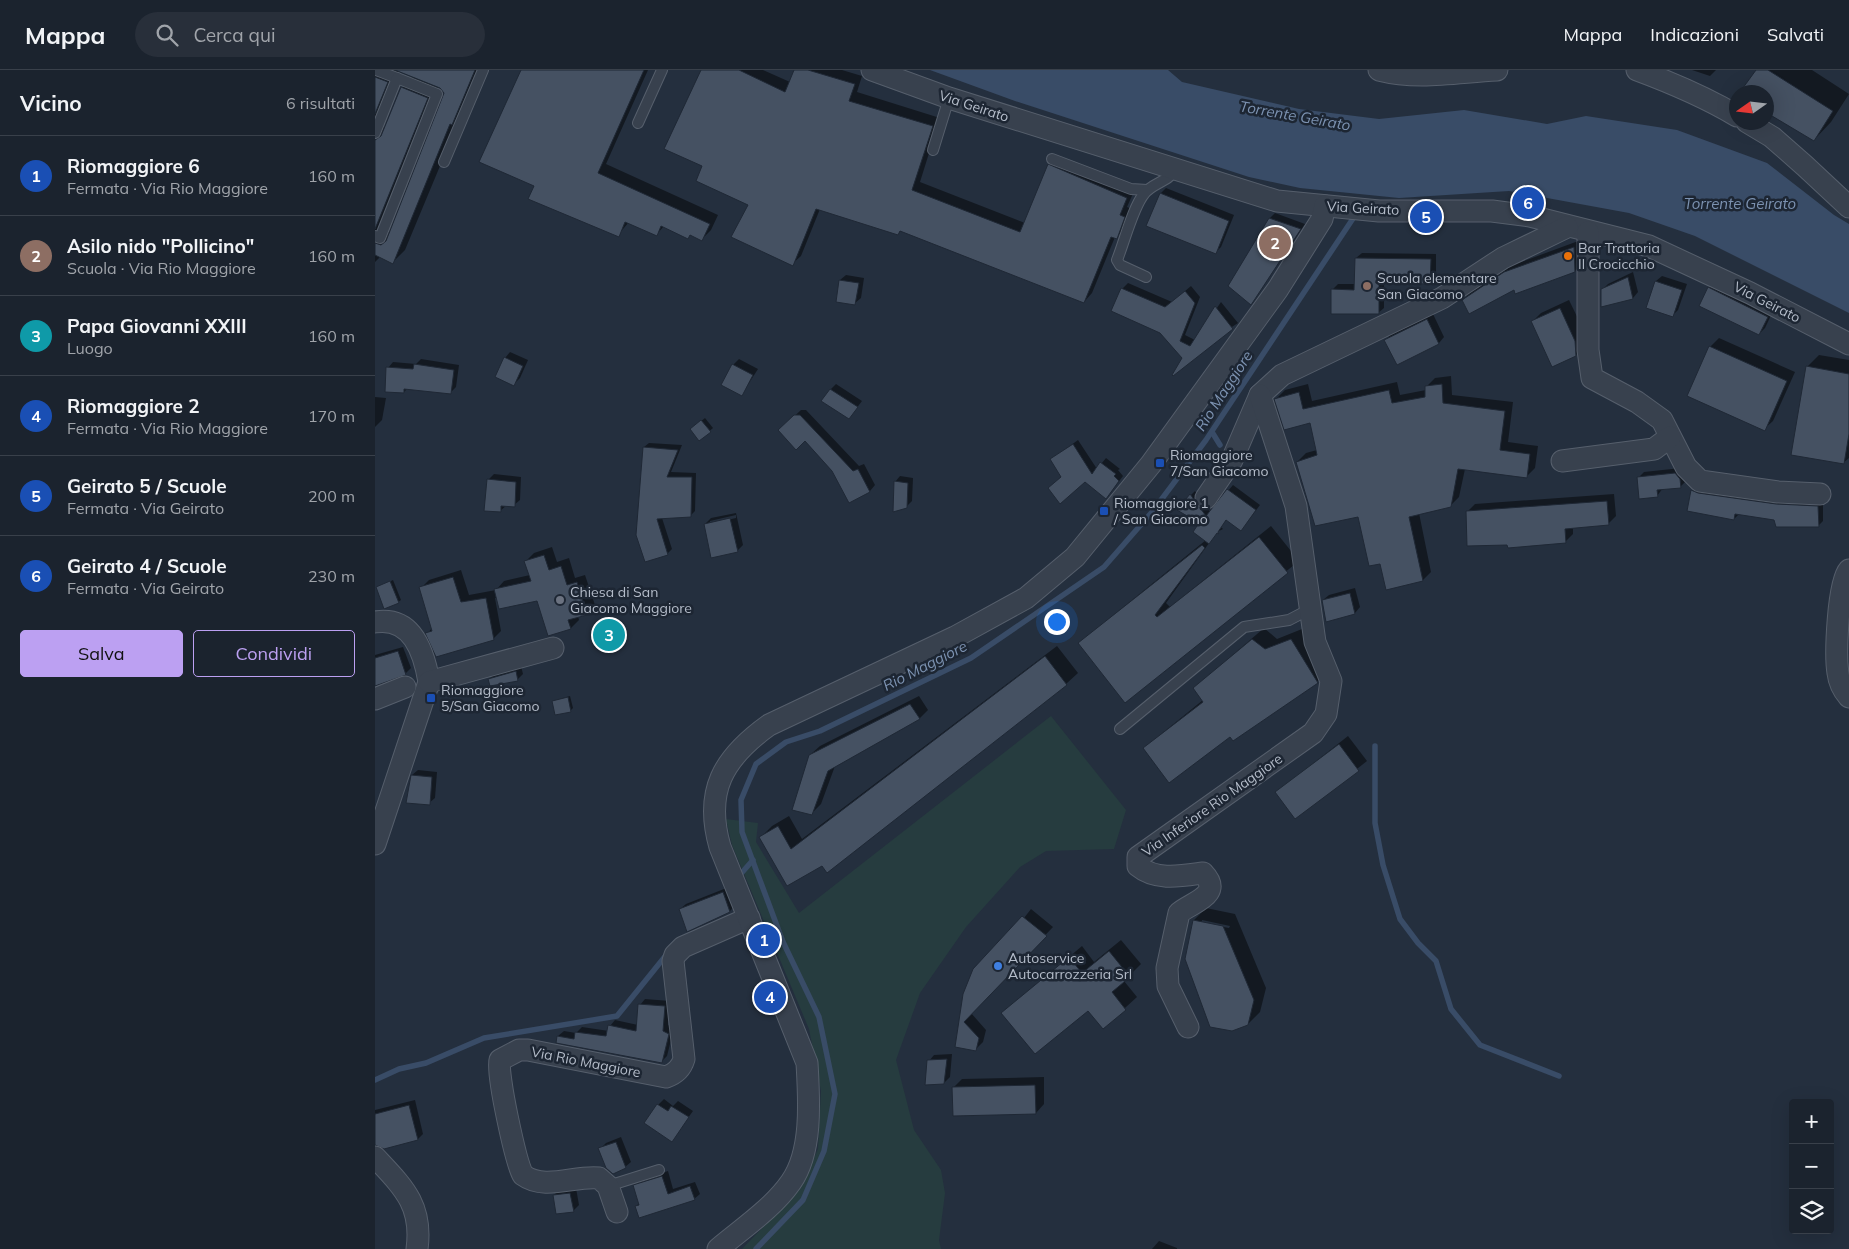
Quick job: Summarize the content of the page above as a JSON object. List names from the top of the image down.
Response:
{
  "streets": {
    "street": ["Via Geirato", "Via Inferiore Rio Maggiore", "Via Rio Maggiore"]
  },
  "water": ["Torrente Geirato", "Rio Maggiore"],
  "places": {
    "other": [
      "Bar Trattoria Il Crocicchio",
      "Scuola elementare San Giacomo",
      "Chiesa di San Giacomo Maggiore",
      "Autoservice Autocarrozzeria Srl"
    ],
    "transit": ["Riomaggiore 7/San Giacomo", "Riomaggiore 1 / San Giacomo", "Riomaggiore 5/San Giacomo"]
  },
  "north": "left",
  "page": {
    "header": "Mappa",
    "search": "Cerca qui",
    "nav": ["Mappa", "Indicazioni", "Salvati"],
    "heading": ["Vicino", "6 risultati"],
    "list": [
      {
        "mark": "1",
        "name": "Riomaggiore 6",
        "note": "Fermata · Via Rio Maggiore",
        "value": "160 m"
      },
      {
        "mark": "2",
        "name": "Asilo nido \"Pollicino\"",
        "note": "Scuola · Via Rio Maggiore",
        "value": "160 m"
      },
      {
        "mark": "3",
        "name": "Papa Giovanni XXIII",
        "note": "Luogo",
        "value": "160 m"
      },
      {
        "mark": "4",
        "name": "Riomaggiore 2",
        "note": "Fermata · Via Rio Maggiore",
        "value": "170 m"
      },
      {
        "mark": "5",
        "name": "Geirato 5 / Scuole",
        "note": "Fermata · Via Geirato",
        "value": "200 m"
      },
      {
        "mark": "6",
        "name": "Geirato 4 / Scuole",
        "note": "Fermata · Via Geirato",
        "value": "230 m"
      }
    ],
    "pins": [
      "6",
      "5",
      "2",
      "3",
      "1",
      "4"
    ],
    "buttons": ["Salva", "Condividi"],
    "map_buttons": ["+", "−"]
  }
}
